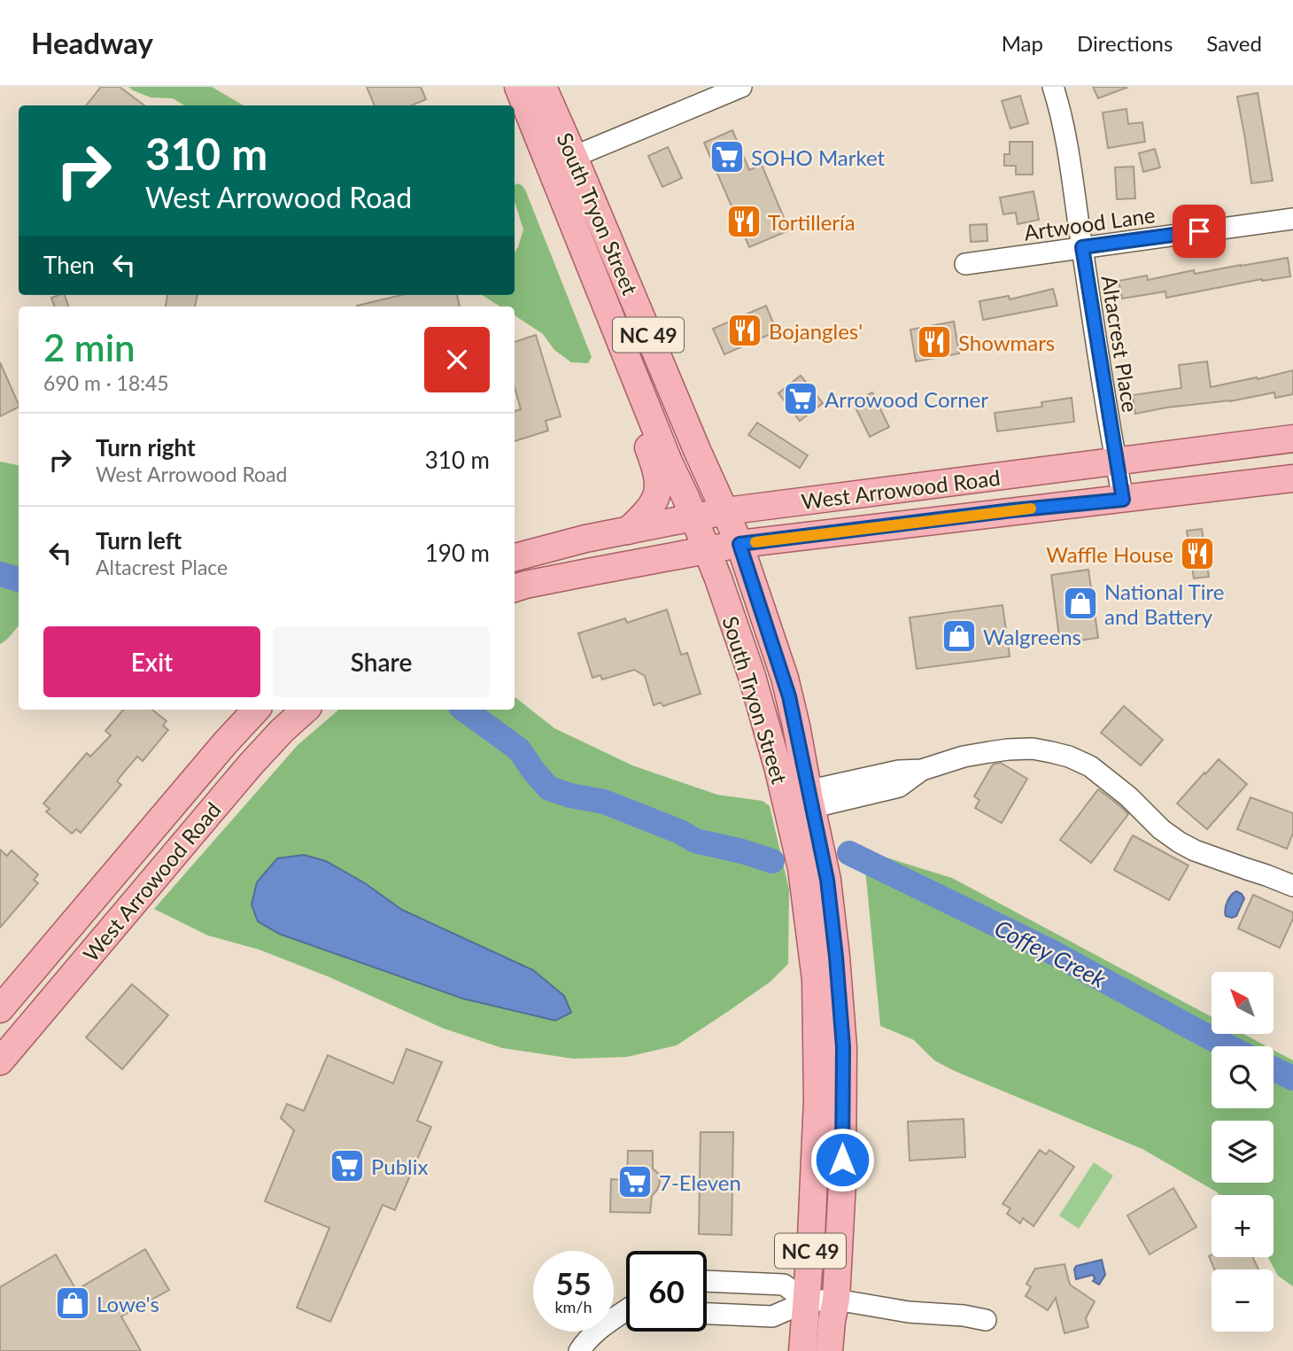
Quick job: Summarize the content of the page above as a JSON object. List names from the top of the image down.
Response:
{
  "streets": {
    "main road": ["South Tryon Street", "NC 49", "West Arrowood Road"],
    "street": ["Artwood Lane", "Altacrest Place"]
  },
  "crossings": [
    ["South Tryon Street", "West Arrowood Road"],
    ["Artwood Lane", "Altacrest Place"],
    ["Altacrest Place", "West Arrowood Road"]
  ],
  "water": ["Coffey Creek"],
  "places": {
    "supermarket": [
      "SOHO Market",
      "Arrowood Corner",
      "Publix",
      "7-Eleven"
    ],
    "restaurant": [
      "Tortillería",
      "Bojangles'",
      "Showmars",
      "Waffle House"
    ],
    "shop": ["National Tire and Battery", "Walgreens", "Lowe's"]
  },
  "north": "top left",
  "page": {
    "header": "Headway",
    "nav": ["Map", "Directions", "Saved"],
    "turn": ["310 m", "West Arrowood Road"],
    "then": "Then",
    "heading": ["2 min", "690 m · 18:45"],
    "list": [
      {
        "name": "Turn right",
        "note": "West Arrowood Road",
        "value": "310 m"
      },
      {
        "name": "Turn left",
        "note": "Altacrest Place",
        "value": "190 m"
      }
    ],
    "buttons": ["Exit", "Share"],
    "map_buttons": ["+", "−"],
    "speed": "55 km/h",
    "limit": "60"
  }
}
